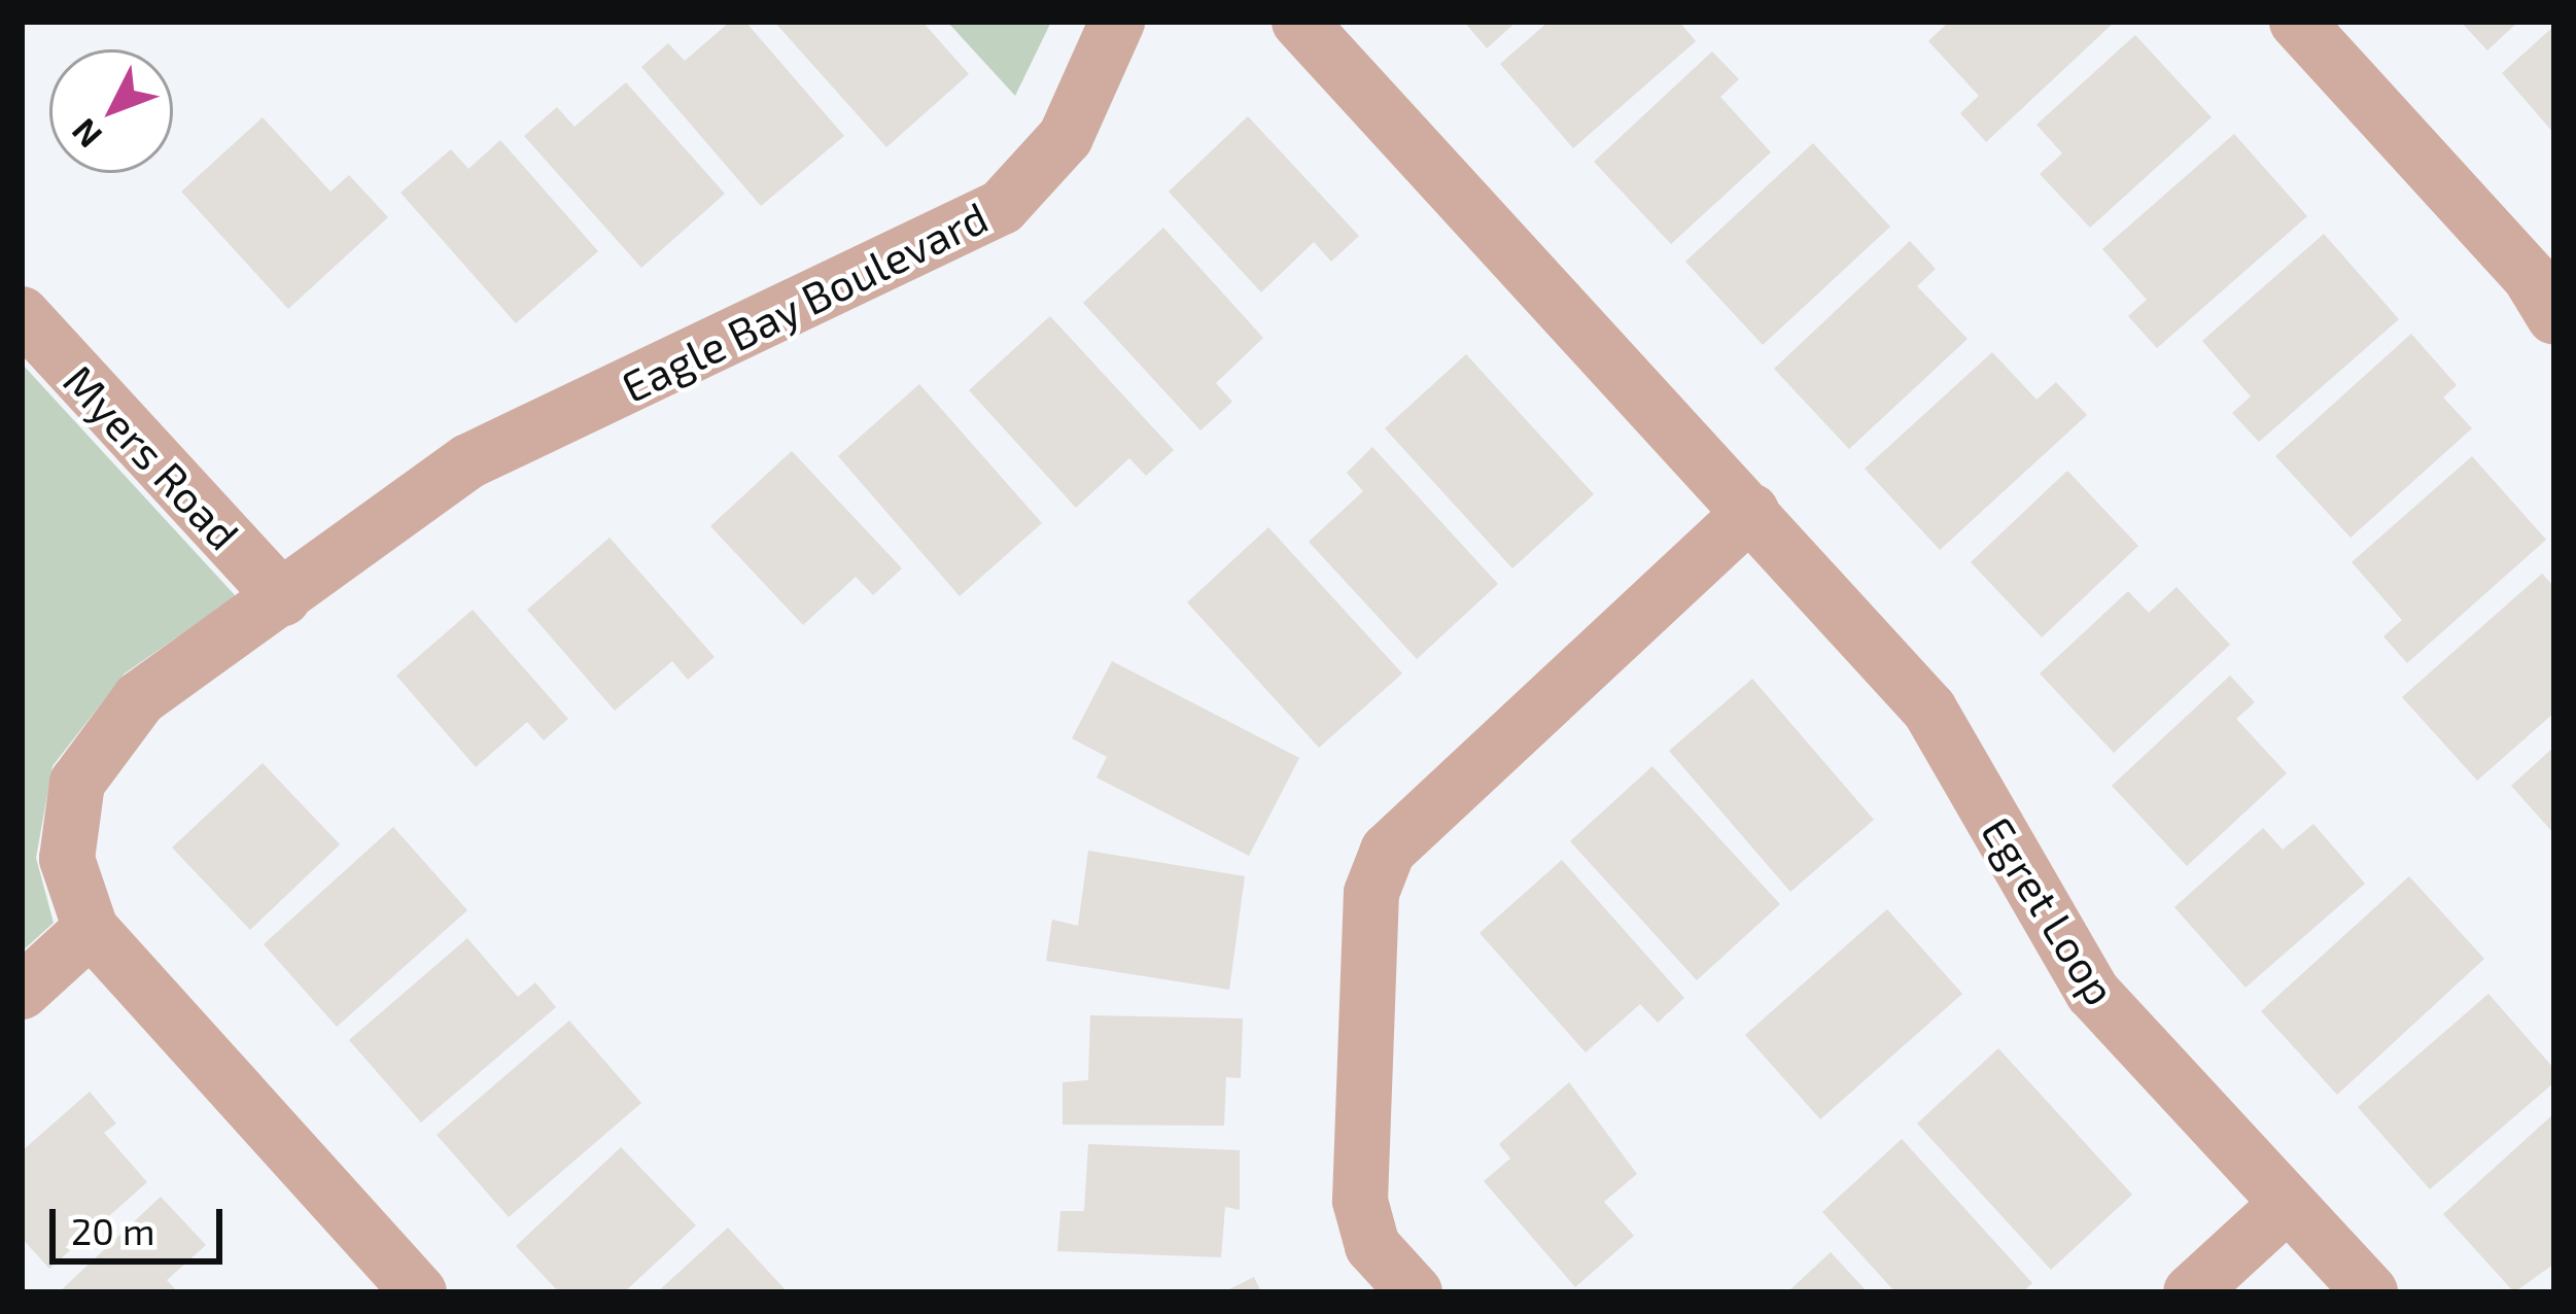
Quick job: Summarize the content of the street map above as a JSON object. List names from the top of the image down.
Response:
{
  "streets": {
    "street": ["Eagle Bay Boulevard", "Myers Road", "Egret Loop"]
  },
  "crossings": [
    ["Eagle Bay Boulevard", "Myers Road"]
  ],
  "scale_bar": "20 m",
  "north": "bottom left"
}
